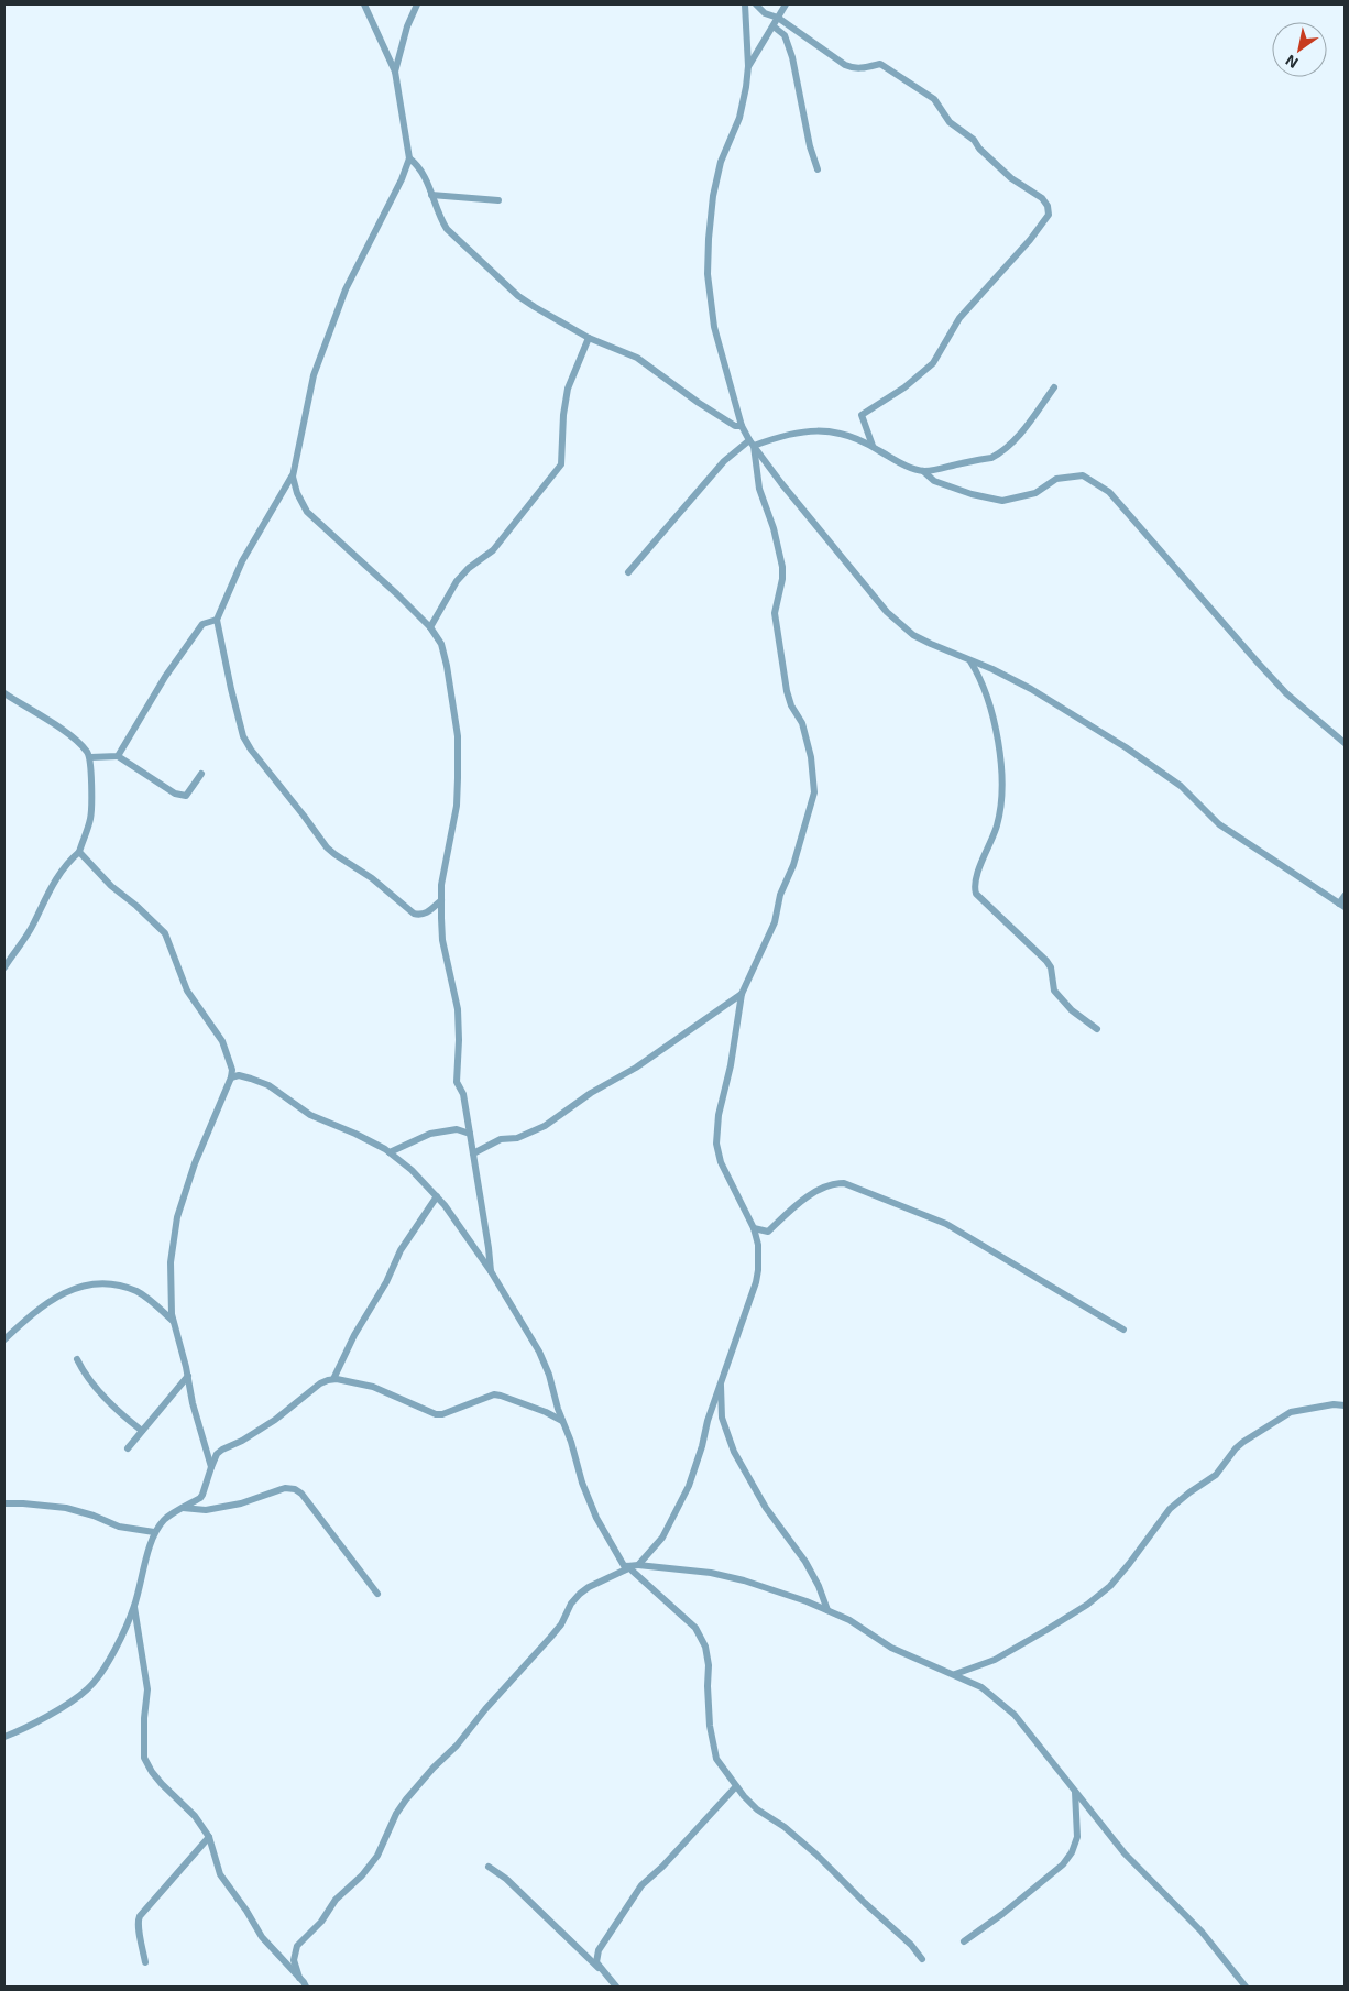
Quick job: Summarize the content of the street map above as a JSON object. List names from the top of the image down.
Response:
{
  "north": "bottom left"
}
